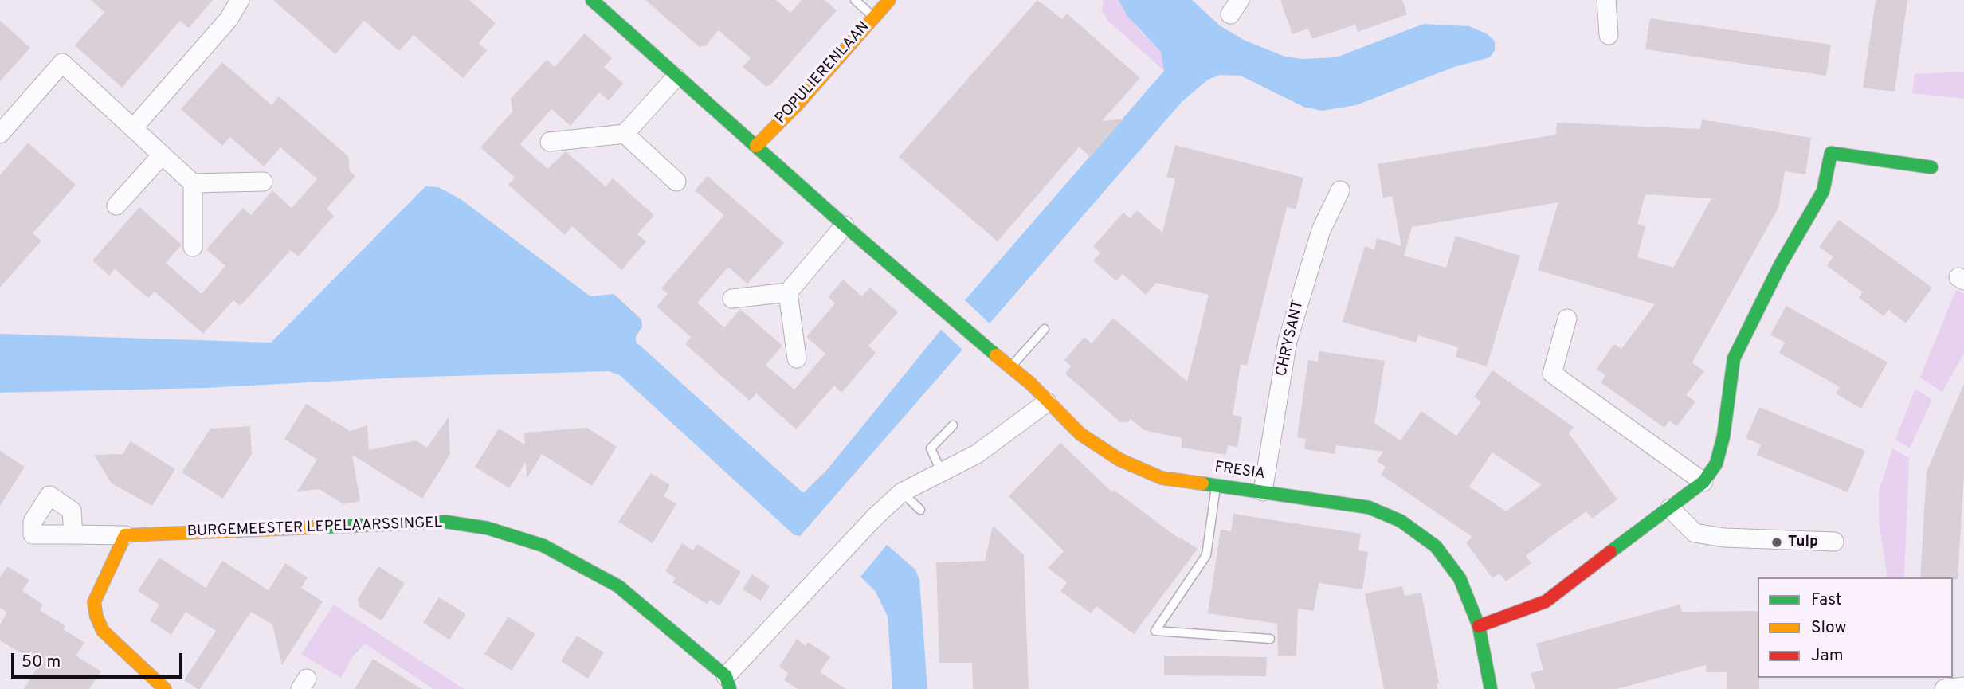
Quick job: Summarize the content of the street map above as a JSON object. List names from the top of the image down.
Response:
{
  "streets": {
    "street": [
      "POPULIERENLAAN",
      "CHRYSANT",
      "FRESIA",
      "BURGEMEESTER LEPELAARSSINGEL"
    ]
  },
  "crossings": [
    ["CHRYSANT", "FRESIA"],
    ["FRESIA", "BURGEMEESTER LEPELAARSSINGEL"]
  ],
  "places": ["Tulp"],
  "legend": ["Fast", "Slow", "Jam"],
  "scale_bar": "50 m"
}
